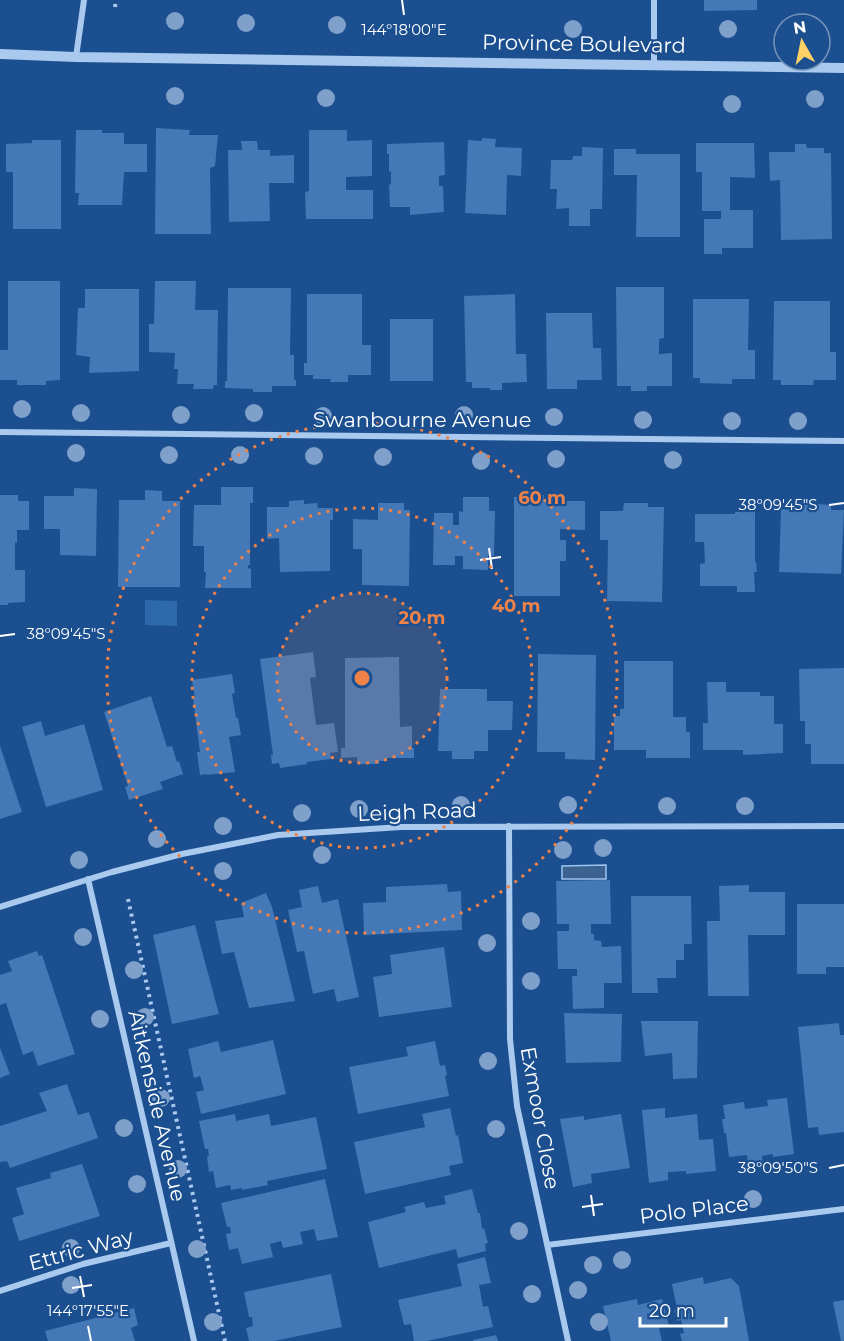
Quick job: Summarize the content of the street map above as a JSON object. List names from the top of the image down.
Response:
{
  "streets": {
    "street": [
      "Province Boulevard",
      "Swanbourne Avenue",
      "Leigh Road",
      "Aitkenside Avenue",
      "Exmoor Close",
      "Polo Place",
      "Ettric Way"
    ]
  },
  "crossings": [
    ["Leigh Road", "Aitkenside Avenue"],
    ["Leigh Road", "Exmoor Close"],
    ["Aitkenside Avenue", "Ettric Way"],
    ["Exmoor Close", "Polo Place"]
  ],
  "scale_bar": "20 m",
  "north": "top",
  "coordinates": [
    "144°18'00\"E",
    "38°09'45\"S",
    "38°09'50\"S",
    "144°17'55\"E"
  ],
  "rings": ["60 m", "40 m", "20 m"]
}
